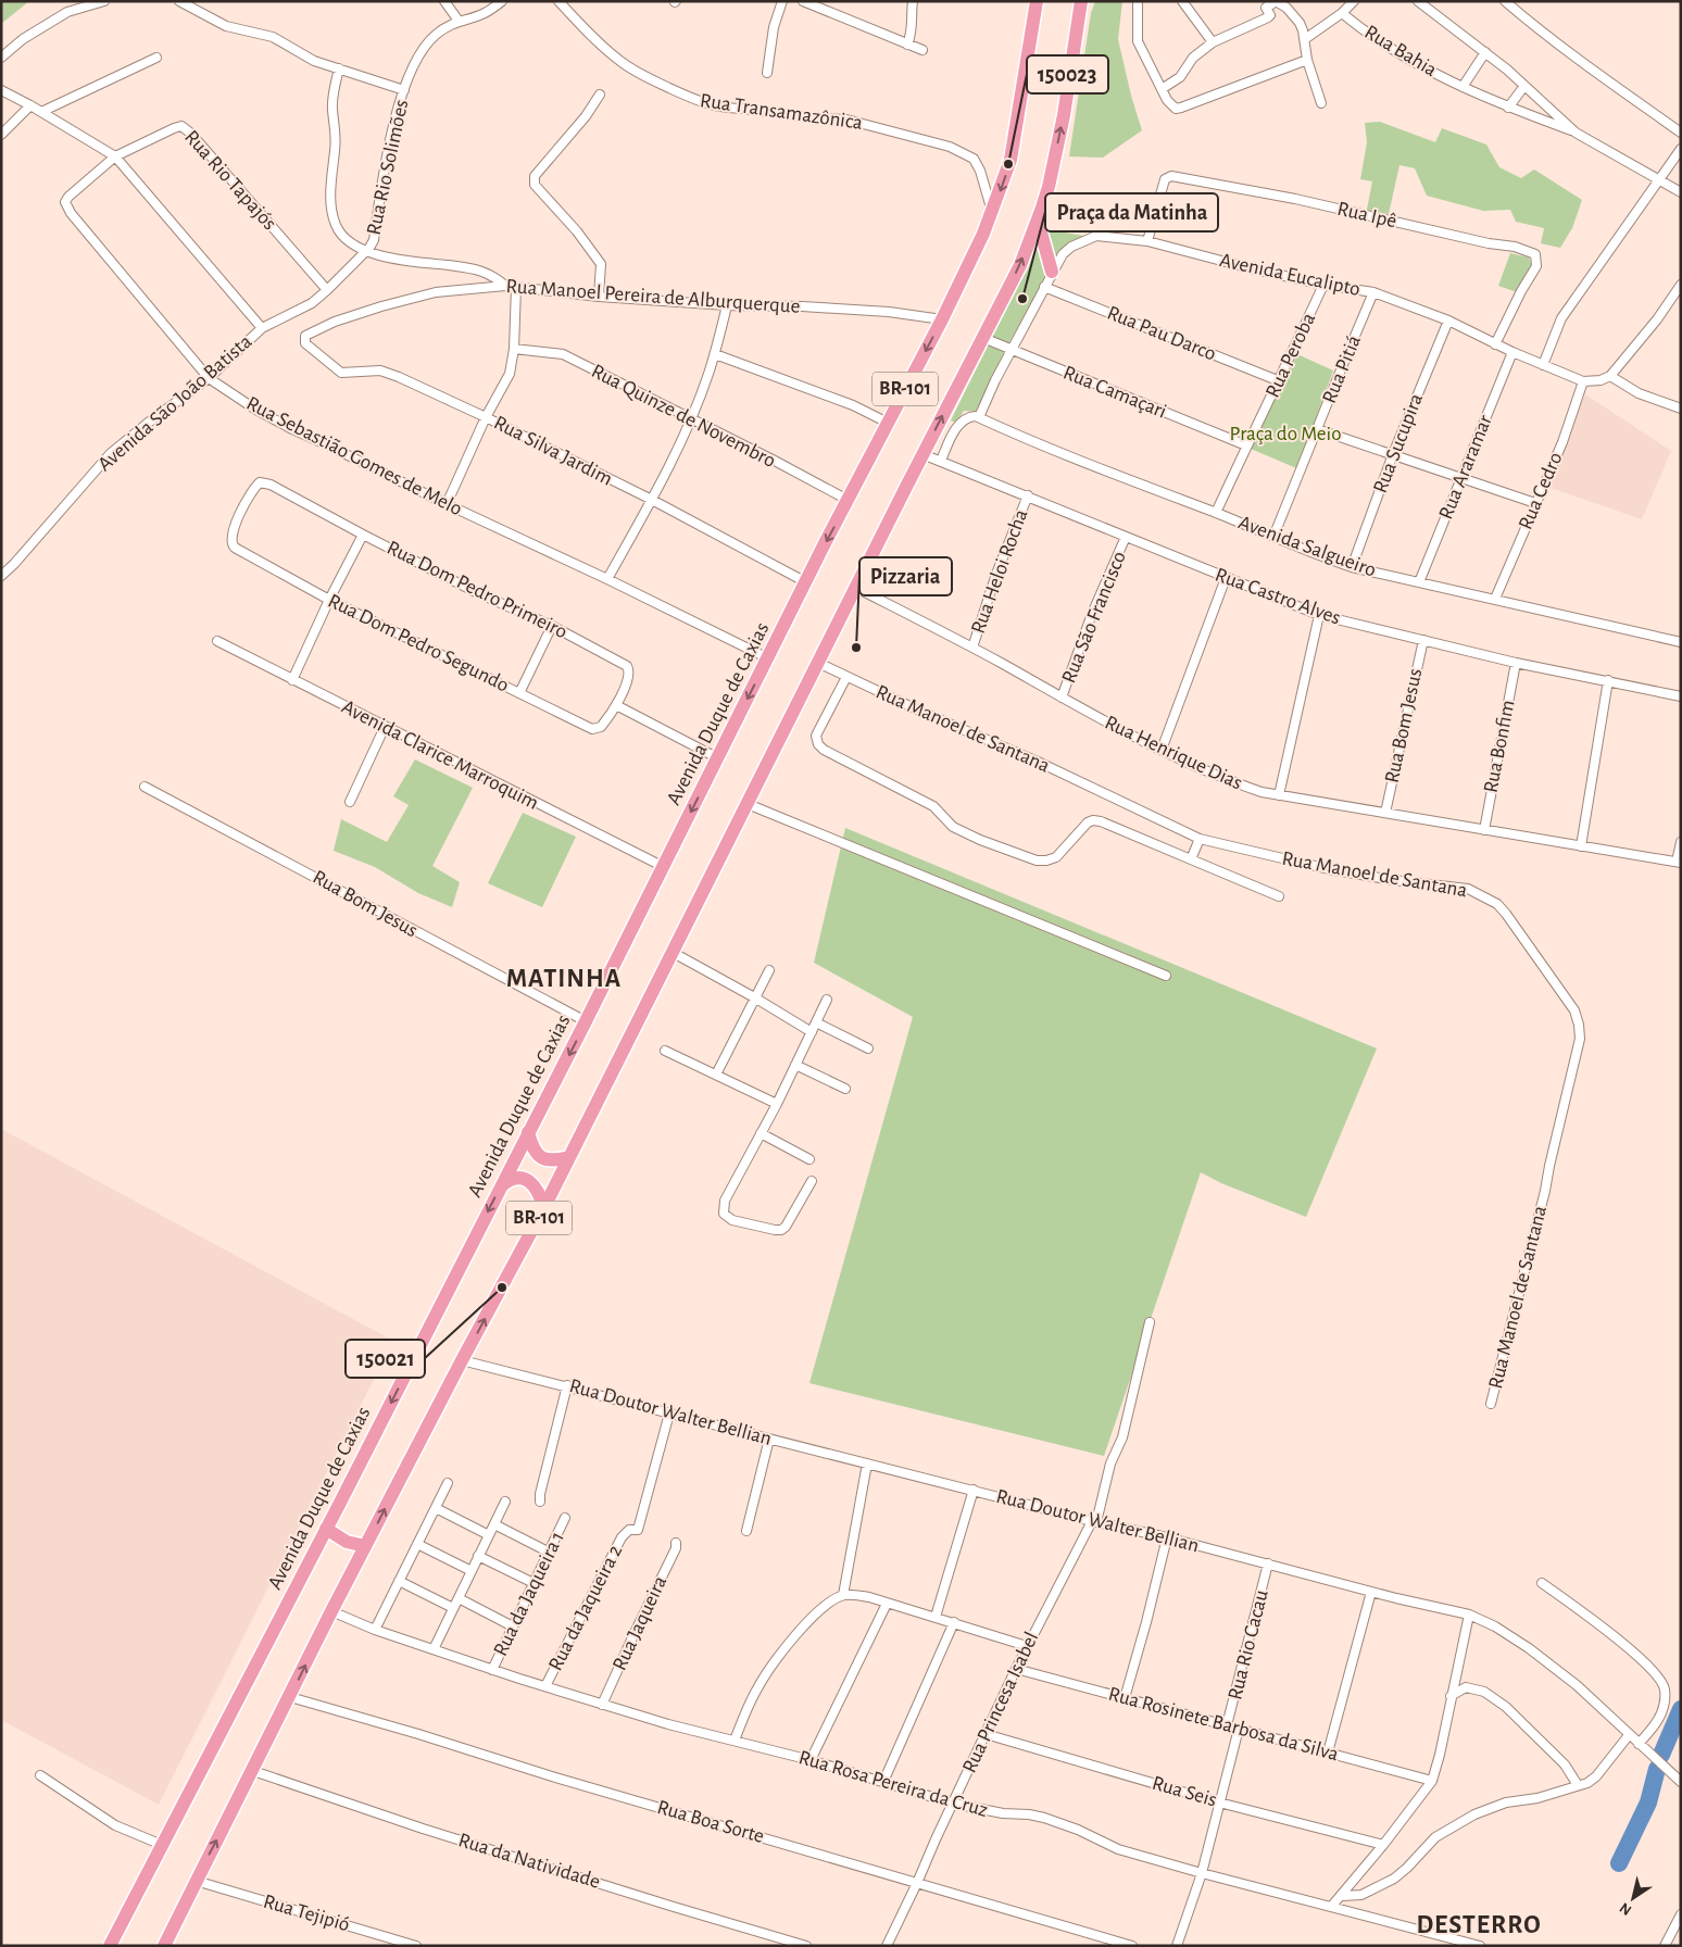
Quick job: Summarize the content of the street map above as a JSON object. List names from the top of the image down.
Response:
{
  "streets": {
    "highway": ["BR-101", "Avenida Duque de Caxias"],
    "street": [
      "Rua Bahia",
      "Rua Transamazônica",
      "Rua Rio Solimões",
      "Rua Rio Tapajós",
      "Rua Ipê",
      "Avenida Eucalipto",
      "Rua Manoel Pereira de Alburquerque",
      "Rua Pau Darco",
      "Rua Peroba",
      "Rua Pitiá",
      "Rua Camaçari",
      "Avenida São João Batista",
      "Rua Quinze de Novembro",
      "Rua Sucupira",
      "Rua Silva Jardim",
      "Rua Sebastião Gomes de Melo",
      "Rua Araramar",
      "Rua Cedro",
      "Avenida Salgueiro",
      "Rua Heloi Rocha",
      "Rua Dom Pedro Primeiro",
      "Rua Castro Alves",
      "Rua São Francisco",
      "Rua Dom Pedro Segundo",
      "Rua Bom Jesus",
      "Rua Manoel de Santana",
      "Rua Bonfim",
      "Rua Henrique Dias",
      "Avenida Clarice Marroquim",
      "Rua Doutor Walter Bellian",
      "Rua da Jaqueira 1",
      "Rua da Jaqueira 2",
      "Rua Jaqueira",
      "Rua Rio Cacau",
      "Rua Princesa Isabel",
      "Rua Rosinete Barbosa da Silva",
      "Rua Rosa Pereira da Cruz",
      "Rua Seis",
      "Rua Boa Sorte",
      "Rua da Natividade",
      "Rua Tejipió"
    ]
  },
  "crossings": [
    ["Rua Transamazônica", "Avenida Duque de Caxias"],
    ["Rua Rio Solimões", "Rua Rio Tapajós"],
    ["Rua Rio Solimões", "Avenida São João Batista"],
    ["Rua Rio Tapajós", "Rua Sebastião Gomes de Melo"],
    ["Rua Ipê", "Avenida Eucalipto"],
    ["Avenida Eucalipto", "Rua Pau Darco"],
    ["Avenida Eucalipto", "Rua Peroba"],
    ["Avenida Eucalipto", "Rua Pitiá"],
    ["Avenida Eucalipto", "Rua Camaçari"],
    ["Avenida Eucalipto", "Rua Sucupira"],
    ["Avenida Eucalipto", "Rua Araramar"],
    ["Avenida Eucalipto", "Rua Cedro"],
    ["Avenida Eucalipto", "Avenida Salgueiro"],
    ["Rua Manoel Pereira de Alburquerque", "Rua Silva Jardim"],
    ["Rua Manoel Pereira de Alburquerque", "Avenida Duque de Caxias"],
    ["Rua Pau Darco", "Rua Peroba"],
    ["Rua Peroba", "Rua Camaçari"],
    ["Rua Peroba", "Avenida Salgueiro"],
    ["Rua Pitiá", "Avenida Salgueiro"],
    ["BR-101", "Rua Camaçari"],
    ["BR-101", "Rua Castro Alves"],
    ["BR-101", "Rua Manoel de Santana"],
    ["BR-101", "Rua Henrique Dias"],
    ["BR-101", "Rua Doutor Walter Bellian"],
    ["BR-101", "Rua Rosa Pereira da Cruz"],
    ["BR-101", "Rua Boa Sorte"],
    ["BR-101", "Rua da Natividade"],
    ["BR-101", "Rua Tejipió"],
    ["Avenida São João Batista", "Rua Sebastião Gomes de Melo"],
    ["Rua Quinze de Novembro", "Avenida Duque de Caxias"],
    ["Rua Sucupira", "Avenida Salgueiro"],
    ["Rua Silva Jardim", "Avenida Duque de Caxias"],
    ["Rua Sebastião Gomes de Melo", "Avenida Duque de Caxias"],
    ["Rua Araramar", "Avenida Salgueiro"],
    ["Rua Cedro", "Avenida Salgueiro"],
    ["Rua Heloi Rocha", "Rua Castro Alves"],
    ["Rua Heloi Rocha", "Rua Henrique Dias"],
    ["Rua Dom Pedro Primeiro", "Rua Dom Pedro Segundo"],
    ["Rua Castro Alves", "Rua São Francisco"],
    ["Rua Castro Alves", "Rua Bom Jesus"],
    ["Rua Castro Alves", "Rua Bonfim"],
    ["Rua São Francisco", "Rua Henrique Dias"],
    ["Avenida Duque de Caxias", "Rua Bom Jesus"],
    ["Avenida Duque de Caxias", "Avenida Clarice Marroquim"],
    ["Rua Bom Jesus", "Rua Henrique Dias"],
    ["Rua Bonfim", "Rua Henrique Dias"],
    ["Rua Doutor Walter Bellian", "Rua da Jaqueira 2"],
    ["Rua Doutor Walter Bellian", "Rua Rio Cacau"],
    ["Rua Doutor Walter Bellian", "Rua Princesa Isabel"],
    ["Rua da Jaqueira 1", "Rua Rosa Pereira da Cruz"],
    ["Rua da Jaqueira 2", "Rua Rosa Pereira da Cruz"],
    ["Rua Jaqueira", "Rua Rosa Pereira da Cruz"],
    ["Rua Rio Cacau", "Rua Rosinete Barbosa da Silva"],
    ["Rua Princesa Isabel", "Rua Rosinete Barbosa da Silva"],
    ["Rua Princesa Isabel", "Rua Rosa Pereira da Cruz"],
    ["Rua Princesa Isabel", "Rua Seis"],
    ["Rua Princesa Isabel", "Rua Boa Sorte"]
  ],
  "districts": ["MATINHA", "DESTERRO"],
  "parks": ["Praça do Meio"],
  "places": [
    "150023",
    "Praça da Matinha",
    "Pizzaria",
    "150021"
  ],
  "north": "bottom left"
}
